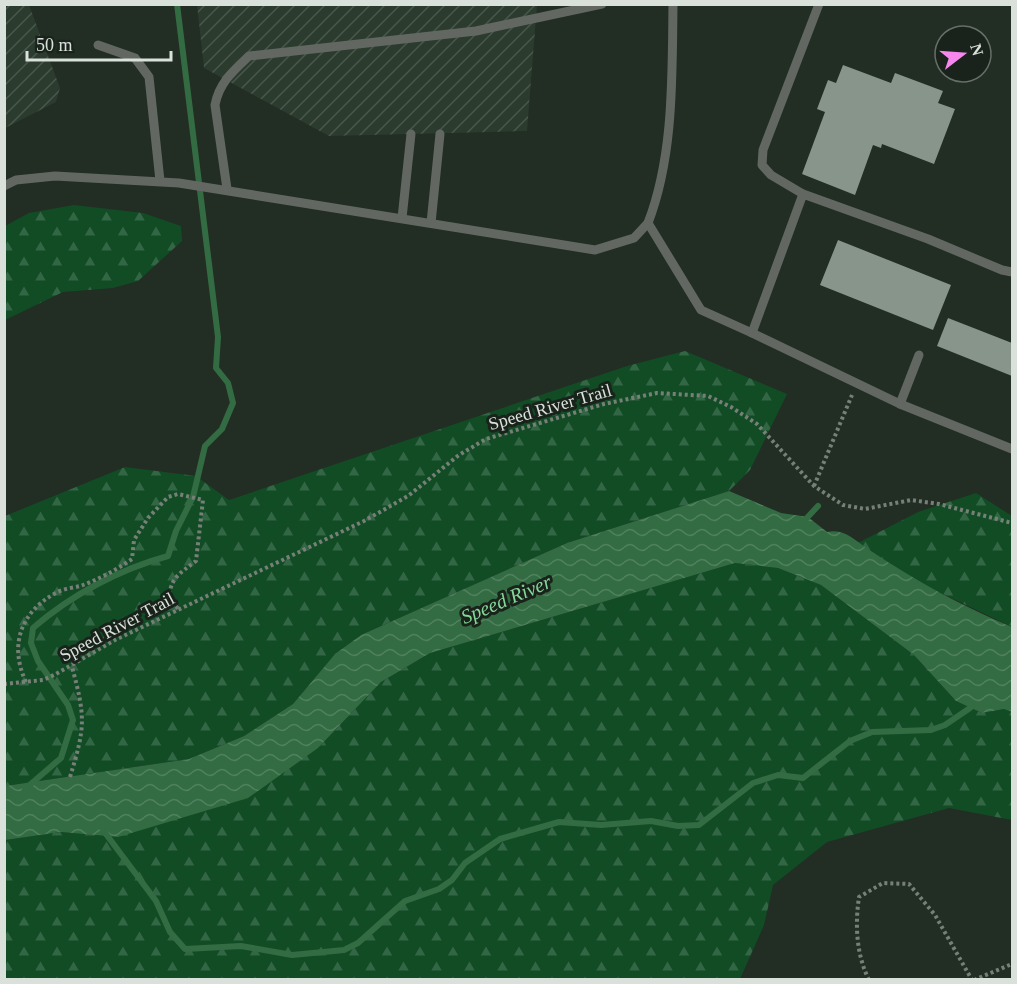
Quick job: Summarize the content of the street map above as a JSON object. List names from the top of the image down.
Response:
{
  "streets": {
    "path": ["Speed River Trail"]
  },
  "water": ["Speed River"],
  "scale_bar": "50 m",
  "north": "right"
}
